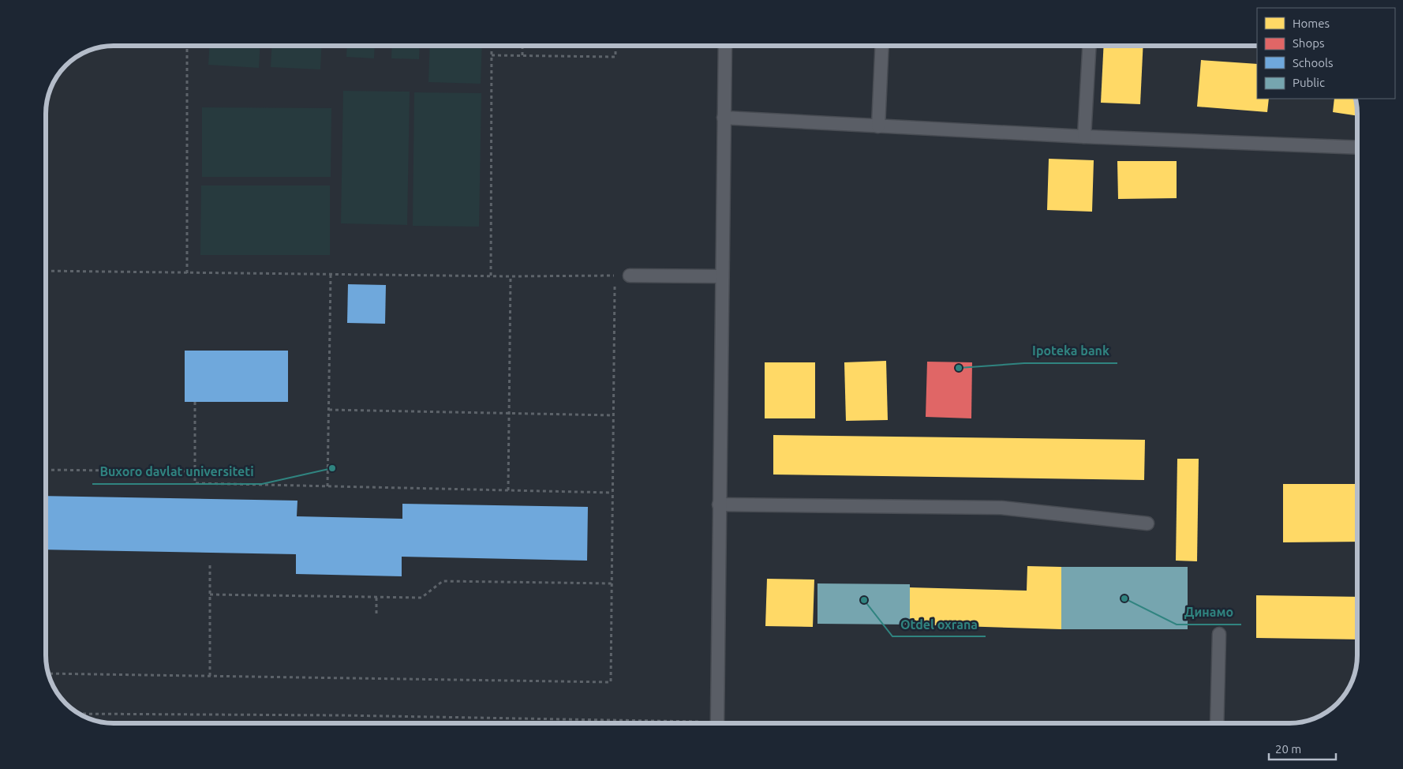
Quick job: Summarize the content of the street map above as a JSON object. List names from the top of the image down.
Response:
{
  "places": [
    "Ipoteka bank",
    "Buxoro davlat universiteti",
    "Динамо",
    "Otdel oxrana"
  ],
  "legend": [
    "Homes",
    "Shops",
    "Schools",
    "Public"
  ],
  "scale_bar": "20 m"
}
